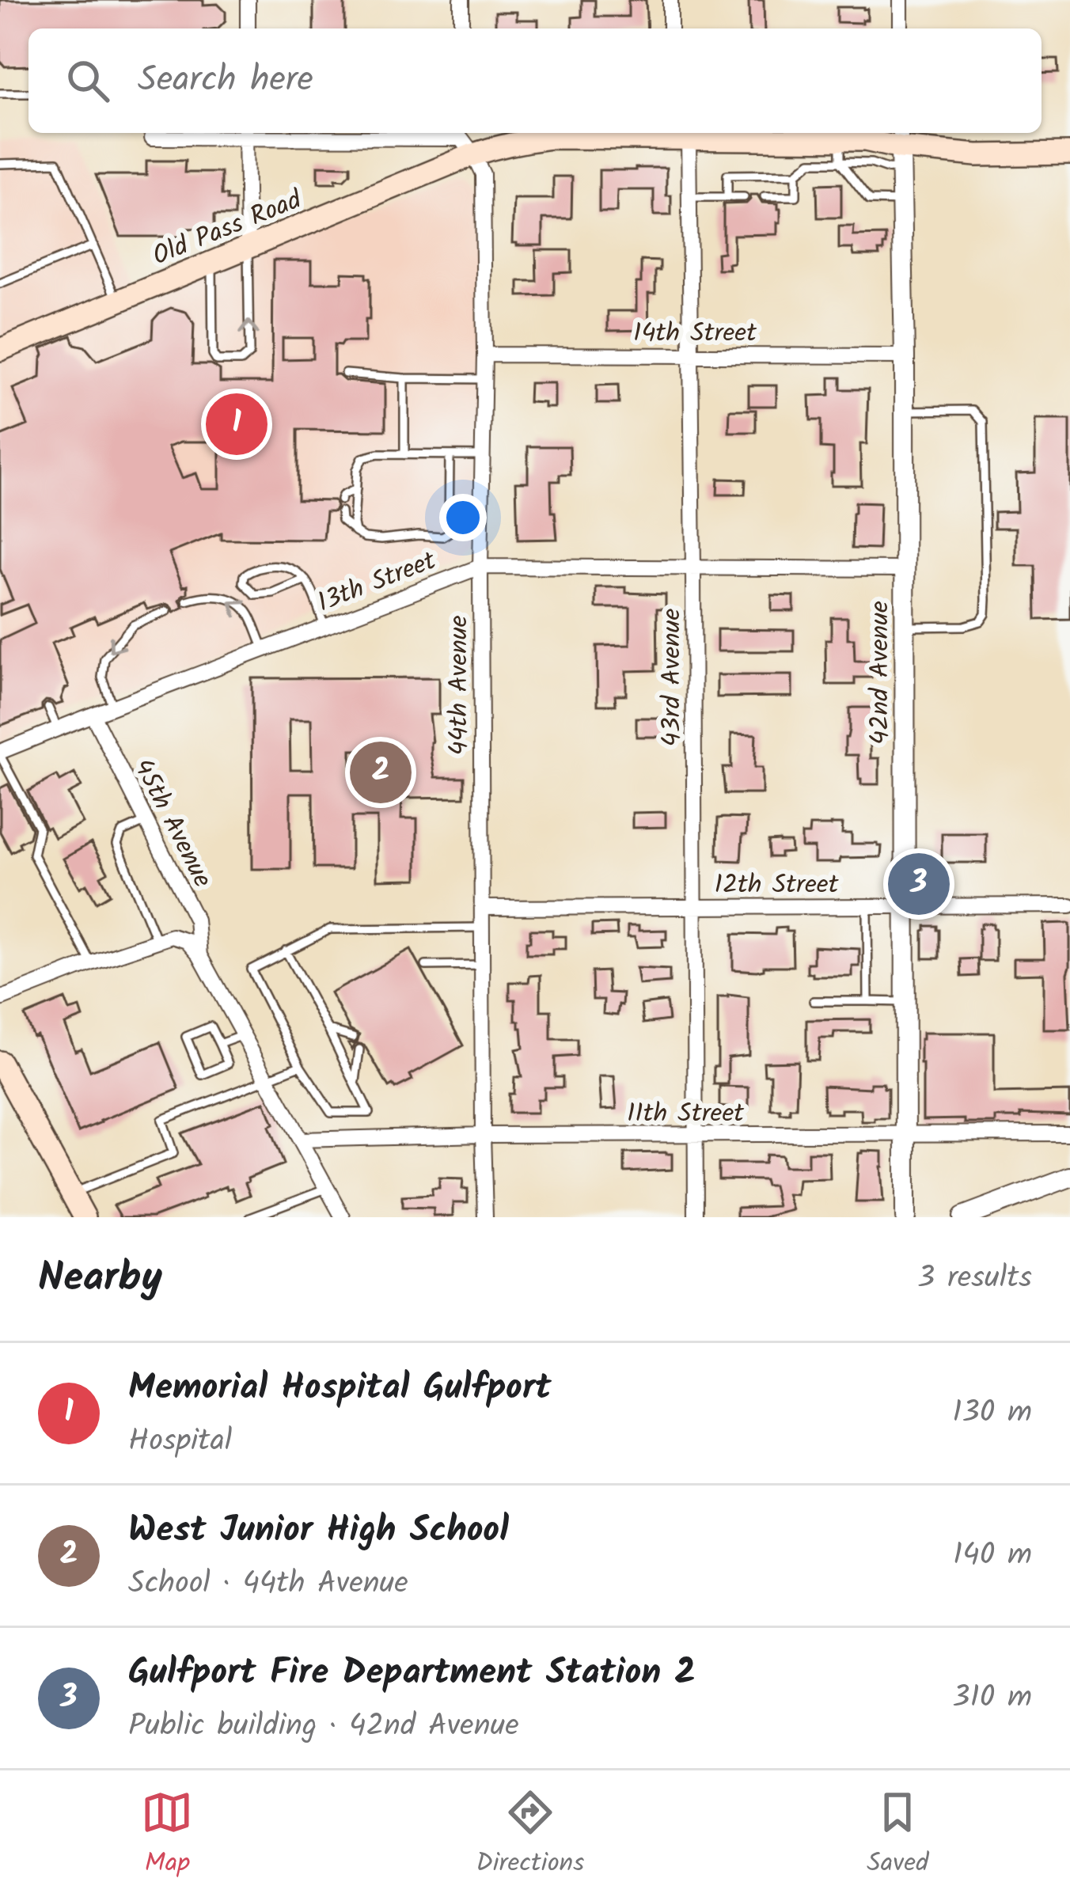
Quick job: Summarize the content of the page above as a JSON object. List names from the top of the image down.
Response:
{
  "streets": {
    "main road": ["Old Pass Road"],
    "street": [
      "14th Street",
      "13th Street",
      "42nd Avenue",
      "43rd Avenue",
      "44th Avenue",
      "45th Avenue",
      "12th Street",
      "11th Street"
    ]
  },
  "crossings": [
    ["Old Pass Road", "42nd Avenue"],
    ["Old Pass Road", "43rd Avenue"],
    ["Old Pass Road", "44th Avenue"],
    ["14th Street", "42nd Avenue"],
    ["14th Street", "43rd Avenue"],
    ["14th Street", "44th Avenue"],
    ["13th Street", "42nd Avenue"],
    ["13th Street", "43rd Avenue"],
    ["13th Street", "44th Avenue"],
    ["13th Street", "45th Avenue"],
    ["42nd Avenue", "12th Street"],
    ["42nd Avenue", "11th Street"],
    ["43rd Avenue", "12th Street"],
    ["43rd Avenue", "11th Street"],
    ["44th Avenue", "12th Street"],
    ["44th Avenue", "11th Street"]
  ],
  "page": {
    "search": "Search here",
    "pins": ["1", "2", "3"],
    "heading": ["Nearby", "3 results"],
    "list": [
      {
        "mark": "1",
        "name": "Memorial Hospital Gulfport",
        "note": "Hospital",
        "value": "130 m"
      },
      {
        "mark": "2",
        "name": "West Junior High School",
        "note": "School · 44th Avenue",
        "value": "140 m"
      },
      {
        "mark": "3",
        "name": "Gulfport Fire Department Station 2",
        "note": "Public building · 42nd Avenue",
        "value": "310 m"
      }
    ],
    "nav": ["Map", "Directions", "Saved"]
  }
}
